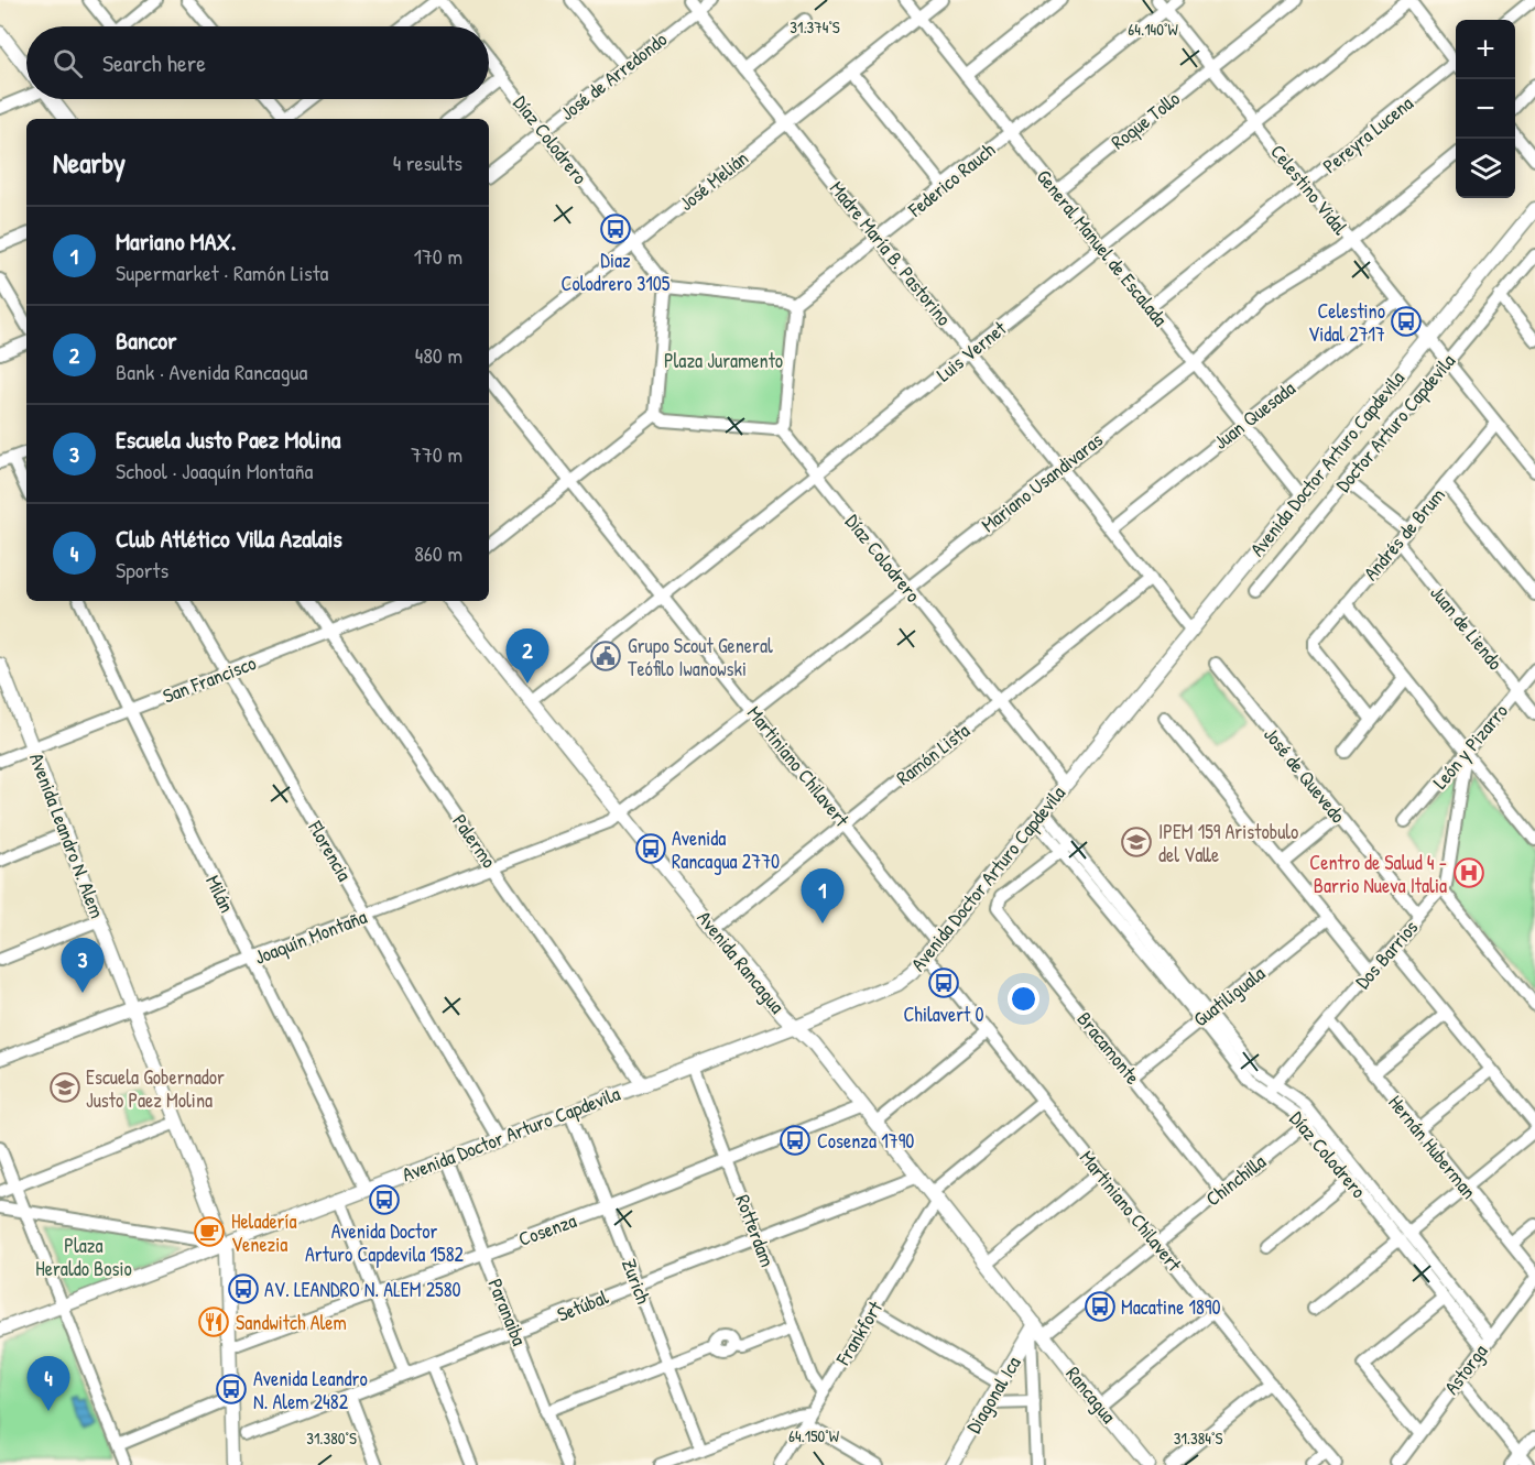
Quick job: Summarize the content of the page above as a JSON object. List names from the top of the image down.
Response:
{
  "streets": {
    "main road": [
      "Avenida Doctor Arturo Capdevila",
      "Avenida Leandro N. Alem",
      "Avenida Rancagua",
      "Diagonal Ica",
      "Rancagua"
    ],
    "street": [
      "José de Arredondo",
      "Roque Tollo",
      "Pereyra Lucena",
      "Díaz Colodrero",
      "Federico Rauch",
      "José Melián",
      "Celestino Vidal",
      "General Manuel de Escalada",
      "Madre María B. Pastorino",
      "Luis Vernet",
      "Juan Quesada",
      "Doctor Arturo Capdevila",
      "Mariano Usandivaras",
      "Andrés de Brum",
      "Juan de Liendo",
      "San Francisco",
      "León y Pizarro",
      "Ramón Lista",
      "Martiniano Chilavert",
      "José de Quevedo",
      "Palermo",
      "Florencia",
      "Milán",
      "Joaquín Montaña",
      "Dos Barrios",
      "Guatiliguala",
      "Bracamonte",
      "Hernán Huberman",
      "Chinchilla",
      "Cosenza",
      "Rotterdam",
      "Zurich",
      "Setúbal",
      "Paranaiba",
      "Frankfort",
      "Astorga"
    ]
  },
  "crossings": [
    ["José de Arredondo", "Díaz Colodrero"],
    ["José de Arredondo", "Madre María B. Pastorino"],
    ["Roque Tollo", "Celestino Vidal"],
    ["Roque Tollo", "General Manuel de Escalada"],
    ["Pereyra Lucena", "Celestino Vidal"],
    ["Pereyra Lucena", "General Manuel de Escalada"],
    ["Díaz Colodrero", "José Melián"],
    ["Díaz Colodrero", "Luis Vernet"],
    ["Díaz Colodrero", "Avenida Doctor Arturo Capdevila"],
    ["Díaz Colodrero", "Mariano Usandivaras"],
    ["Díaz Colodrero", "Ramón Lista"],
    ["Díaz Colodrero", "Dos Barrios"],
    ["Díaz Colodrero", "Guatiliguala"],
    ["Díaz Colodrero", "Bracamonte"],
    ["Díaz Colodrero", "Chinchilla"],
    ["Díaz Colodrero", "Astorga"],
    ["Federico Rauch", "Celestino Vidal"],
    ["Federico Rauch", "General Manuel de Escalada"],
    ["Federico Rauch", "Madre María B. Pastorino"],
    ["José Melián", "General Manuel de Escalada"],
    ["José Melián", "Madre María B. Pastorino"],
    ["Celestino Vidal", "Luis Vernet"],
    ["Celestino Vidal", "Juan Quesada"],
    ["Celestino Vidal", "Doctor Arturo Capdevila"],
    ["Celestino Vidal", "Avenida Doctor Arturo Capdevila"],
    ["Celestino Vidal", "Mariano Usandivaras"],
    ["Celestino Vidal", "Andrés de Brum"],
    ["General Manuel de Escalada", "Luis Vernet"],
    ["General Manuel de Escalada", "Juan Quesada"],
    ["General Manuel de Escalada", "Avenida Doctor Arturo Capdevila"],
    ["General Manuel de Escalada", "Mariano Usandivaras"],
    ["Madre María B. Pastorino", "Luis Vernet"],
    ["Madre María B. Pastorino", "Juan Quesada"],
    ["Madre María B. Pastorino", "Avenida Doctor Arturo Capdevila"],
    ["Madre María B. Pastorino", "Mariano Usandivaras"],
    ["Madre María B. Pastorino", "Ramón Lista"],
    ["Luis Vernet", "Martiniano Chilavert"],
    ["Luis Vernet", "Avenida Rancagua"],
    ["Avenida Doctor Arturo Capdevila", "Martiniano Chilavert"],
    ["Avenida Doctor Arturo Capdevila", "Avenida Leandro N. Alem"],
    ["Avenida Doctor Arturo Capdevila", "Palermo"],
    ["Avenida Doctor Arturo Capdevila", "Florencia"],
    ["Avenida Doctor Arturo Capdevila", "Milán"],
    ["Avenida Doctor Arturo Capdevila", "Avenida Rancagua"],
    ["Avenida Doctor Arturo Capdevila", "Rotterdam"],
    ["Avenida Doctor Arturo Capdevila", "Zurich"],
    ["Avenida Doctor Arturo Capdevila", "Paranaiba"],
    ["Mariano Usandivaras", "Martiniano Chilavert"],
    ["Mariano Usandivaras", "Joaquín Montaña"],
    ["Mariano Usandivaras", "Avenida Rancagua"],
    ["Andrés de Brum", "Juan de Liendo"],
    ["Juan de Liendo", "León y Pizarro"],
    ["San Francisco", "Avenida Leandro N. Alem"],
    ["San Francisco", "Palermo"],
    ["San Francisco", "Florencia"],
    ["San Francisco", "Milán"],
    ["León y Pizarro", "Dos Barrios"],
    ["Ramón Lista", "Martiniano Chilavert"],
    ["Ramón Lista", "Avenida Rancagua"],
    ["Martiniano Chilavert", "Chinchilla"],
    ["José de Quevedo", "Dos Barrios"],
    ["Avenida Leandro N. Alem", "Joaquín Montaña"],
    ["Avenida Leandro N. Alem", "Cosenza"],
    ["Palermo", "Joaquín Montaña"],
    ["Florencia", "Joaquín Montaña"],
    ["Milán", "Joaquín Montaña"],
    ["Joaquín Montaña", "Avenida Rancagua"],
    ["Dos Barrios", "Hernán Huberman"],
    ["Avenida Rancagua", "Chinchilla"],
    ["Avenida Rancagua", "Cosenza"],
    ["Avenida Rancagua", "Setúbal"],
    ["Avenida Rancagua", "Frankfort"],
    ["Avenida Rancagua", "Diagonal Ica"],
    ["Avenida Rancagua", "Rancagua"],
    ["Guatiliguala", "Bracamonte"],
    ["Bracamonte", "Chinchilla"],
    ["Chinchilla", "Diagonal Ica"],
    ["Chinchilla", "Rancagua"],
    ["Cosenza", "Rotterdam"],
    ["Cosenza", "Zurich"],
    ["Cosenza", "Paranaiba"],
    ["Rotterdam", "Setúbal"],
    ["Rotterdam", "Frankfort"],
    ["Zurich", "Setúbal"],
    ["Setúbal", "Paranaiba"],
    ["Diagonal Ica", "Rancagua"]
  ],
  "parks": ["Plaza Juramento", "Plaza Heraldo Bosio"],
  "places": {
    "bus stop": [
      "Diaz Colodrero 3105",
      "Celestino Vidal 2717",
      "Avenida Rancagua 2770",
      "Chilavert 0",
      "Cosenza 1790",
      "Avenida Doctor Arturo Capdevila 1582",
      "AV. LEANDRO N. ALEM 2580",
      "Macatine 1890",
      "Avenida Leandro N. Alem 2482"
    ],
    "public building": ["Grupo Scout General Teófilo Iwanowski"],
    "school or university": ["IPEM 159 Aristobulo del Valle", "Escuela Gobernador Justo Paez Molina"],
    "hospital": ["Centro de Salud 4 - Barrio Nueva Italia"],
    "cafe": ["Heladería Venezia"],
    "restaurant": ["Sandwitch Alem"]
  },
  "page": {
    "map_buttons": ["+", "−"],
    "search": "Search here",
    "heading": ["Nearby", "4 results"],
    "list": [
      {
        "mark": "1",
        "name": "Mariano MAX.",
        "note": "Supermarket · Ramón Lista",
        "value": "170 m"
      },
      {
        "mark": "2",
        "name": "Bancor",
        "note": "Bank · Avenida Rancagua",
        "value": "480 m"
      },
      {
        "mark": "3",
        "name": "Escuela Justo Paez Molina",
        "note": "School · Joaquín Montaña",
        "value": "770 m"
      },
      {
        "mark": "4",
        "name": "Club Atlético Villa Azalais",
        "note": "Sports",
        "value": "860 m"
      }
    ],
    "pins": [
      "2",
      "1",
      "3",
      "4"
    ]
  },
  "coordinates": [
    "31.374°S",
    "64.140°W",
    "64.150°W",
    "31.380°S",
    "31.384°S"
  ]
}
